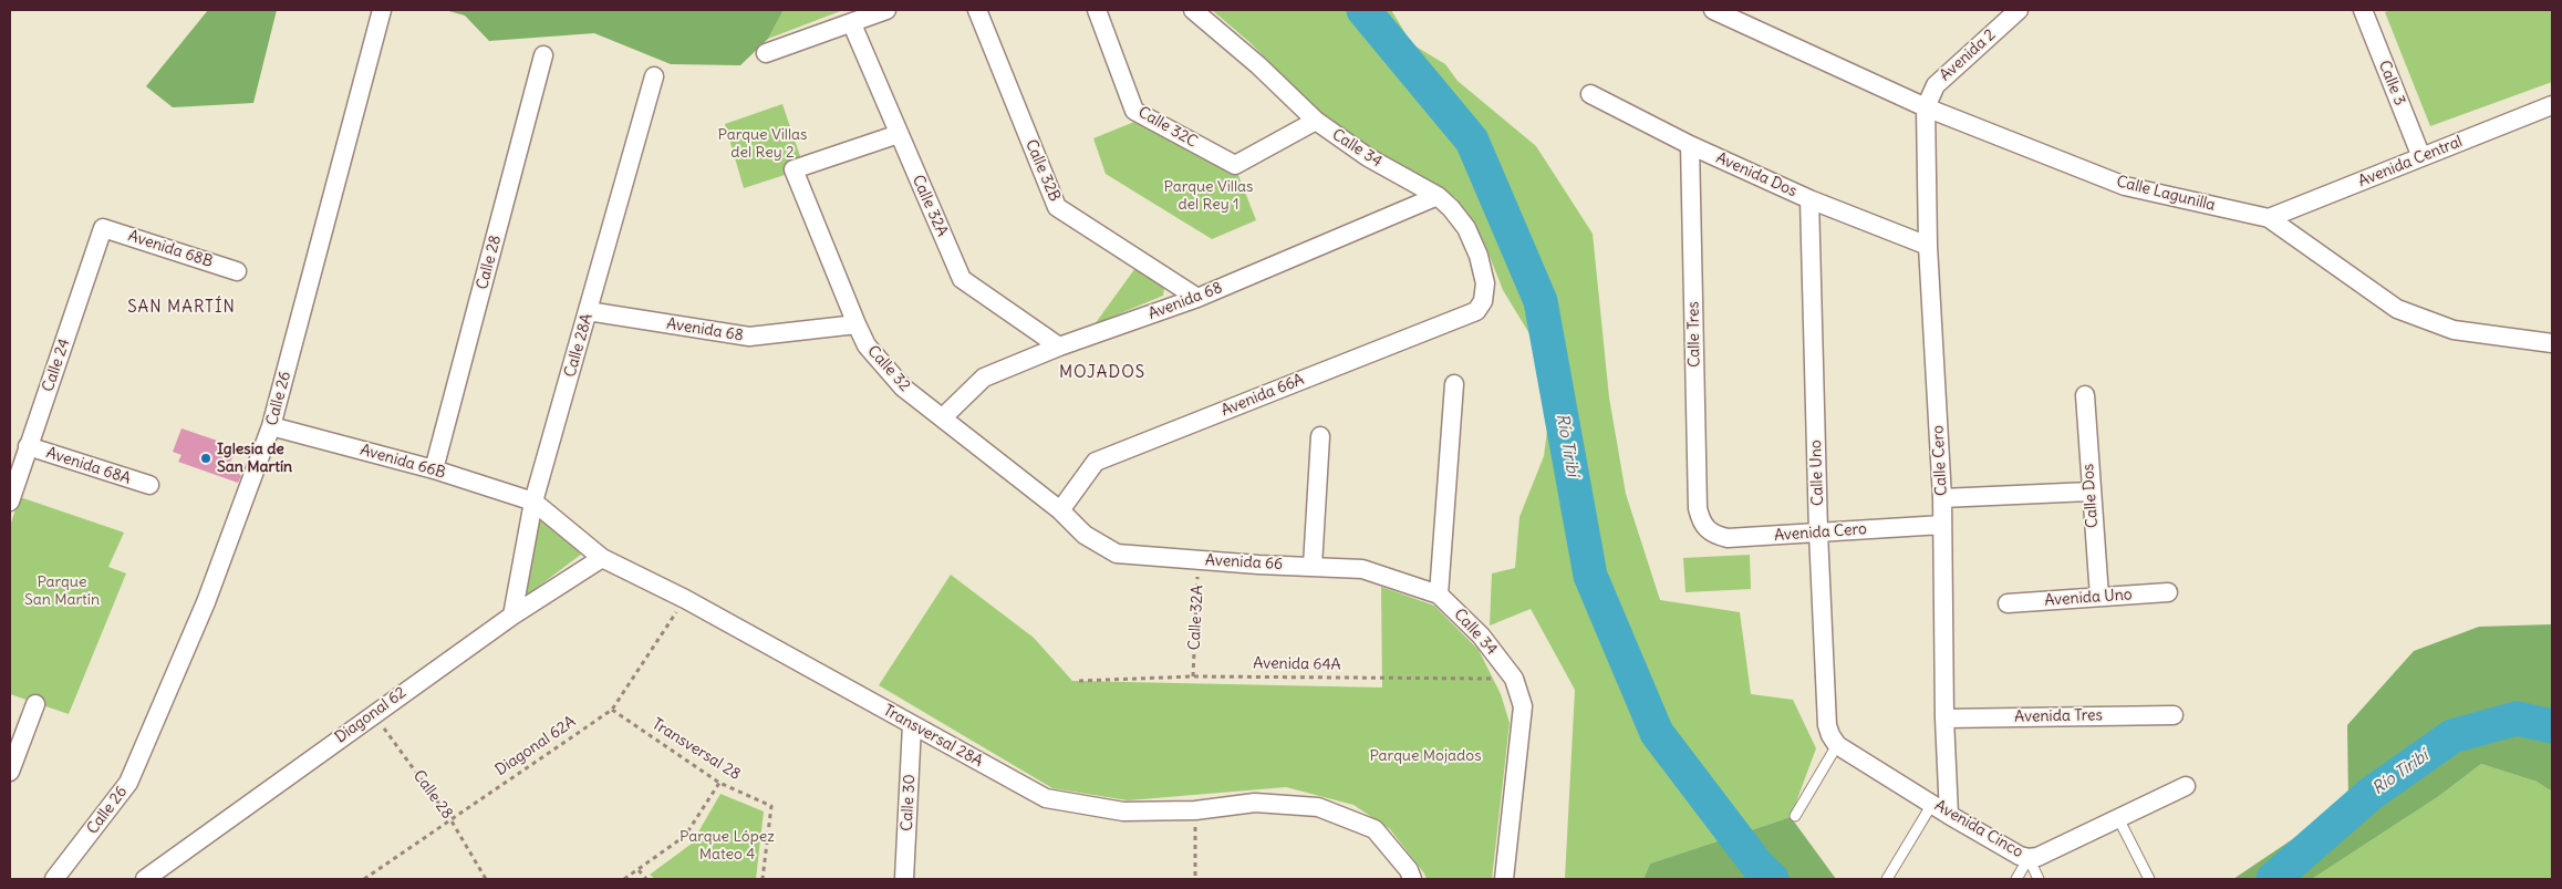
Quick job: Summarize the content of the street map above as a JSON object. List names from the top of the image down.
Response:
{
  "streets": {
    "street": [
      "Avenida 2",
      "Calle 3",
      "Calle 32C",
      "Calle 34",
      "Avenida Central",
      "Calle 32B",
      "Avenida Dos",
      "Calle Lagunilla",
      "Calle 32A",
      "Avenida 68B",
      "Calle 28",
      "Avenida 68",
      "Calle Tres",
      "Calle 28A",
      "Calle 24",
      "Calle 32",
      "Avenida 66A",
      "Calle 26",
      "Calle Cero",
      "Avenida 66B",
      "Avenida 68A",
      "Calle Uno",
      "Calle Dos",
      "Avenida Cero",
      "Avenida 66",
      "Avenida Uno",
      "Diagonal 62",
      "Avenida Tres",
      "Transversal 28A",
      "Calle 30",
      "Avenida Cinco"
    ],
    "path": ["Avenida 64A", "Diagonal 62A", "Transversal 28"]
  },
  "crossings": [
    ["Avenida 2", "Calle Lagunilla"],
    ["Avenida 2", "Calle Cero"],
    ["Calle 3", "Avenida Central"],
    ["Calle 32C", "Calle 34"],
    ["Calle 34", "Avenida 68"],
    ["Calle 34", "Avenida 66A"],
    ["Calle 34", "Avenida 66"],
    ["Calle 34", "Avenida 64A"],
    ["Avenida Central", "Calle Lagunilla"],
    ["Calle 32B", "Avenida 68"],
    ["Avenida Dos", "Calle Tres"],
    ["Avenida Dos", "Calle Cero"],
    ["Avenida Dos", "Calle Uno"],
    ["Calle Lagunilla", "Calle Cero"],
    ["Calle 32A", "Avenida 68"],
    ["Calle 32A", "Calle 32"],
    ["Calle 32A", "Avenida 66"],
    ["Calle 32A", "Avenida 64A"],
    ["Avenida 68B", "Calle 24"],
    ["Calle 28", "Avenida 66B"],
    ["Calle 28", "Diagonal 62"],
    ["Calle 28", "Diagonal 62A"],
    ["Avenida 68", "Calle 28A"],
    ["Avenida 68", "Calle 32"],
    ["Calle Tres", "Avenida Cero"],
    ["Calle 28A", "Avenida 66B"],
    ["Calle 28A", "Diagonal 62"],
    ["Calle 28A", "Transversal 28A"],
    ["Calle 24", "Avenida 68A"],
    ["Calle 32", "Avenida 66A"],
    ["Calle 32", "Avenida 66"],
    ["Avenida 66A", "Avenida 66"],
    ["Calle 26", "Avenida 66B"],
    ["Calle Cero", "Avenida Cero"],
    ["Calle Cero", "Avenida Tres"],
    ["Calle Cero", "Avenida Cinco"],
    ["Avenida 66B", "Transversal 28A"],
    ["Calle Uno", "Avenida Cero"],
    ["Calle Uno", "Avenida Cinco"],
    ["Calle Dos", "Avenida Uno"],
    ["Diagonal 62", "Transversal 28A"],
    ["Transversal 28A", "Diagonal 62A"],
    ["Transversal 28A", "Calle 30"],
    ["Diagonal 62A", "Transversal 28"]
  ],
  "districts": ["SAN MARTÍN", "MOJADOS"],
  "water": ["Río Tiribí"],
  "parks": [
    "Parque Villas del Rey 2",
    "Parque Villas del Rey 1",
    "Parque San Martín",
    "Parque Mojados",
    "Parque López Mateo 4"
  ],
  "places": ["Iglesia de San Martín"]
}
